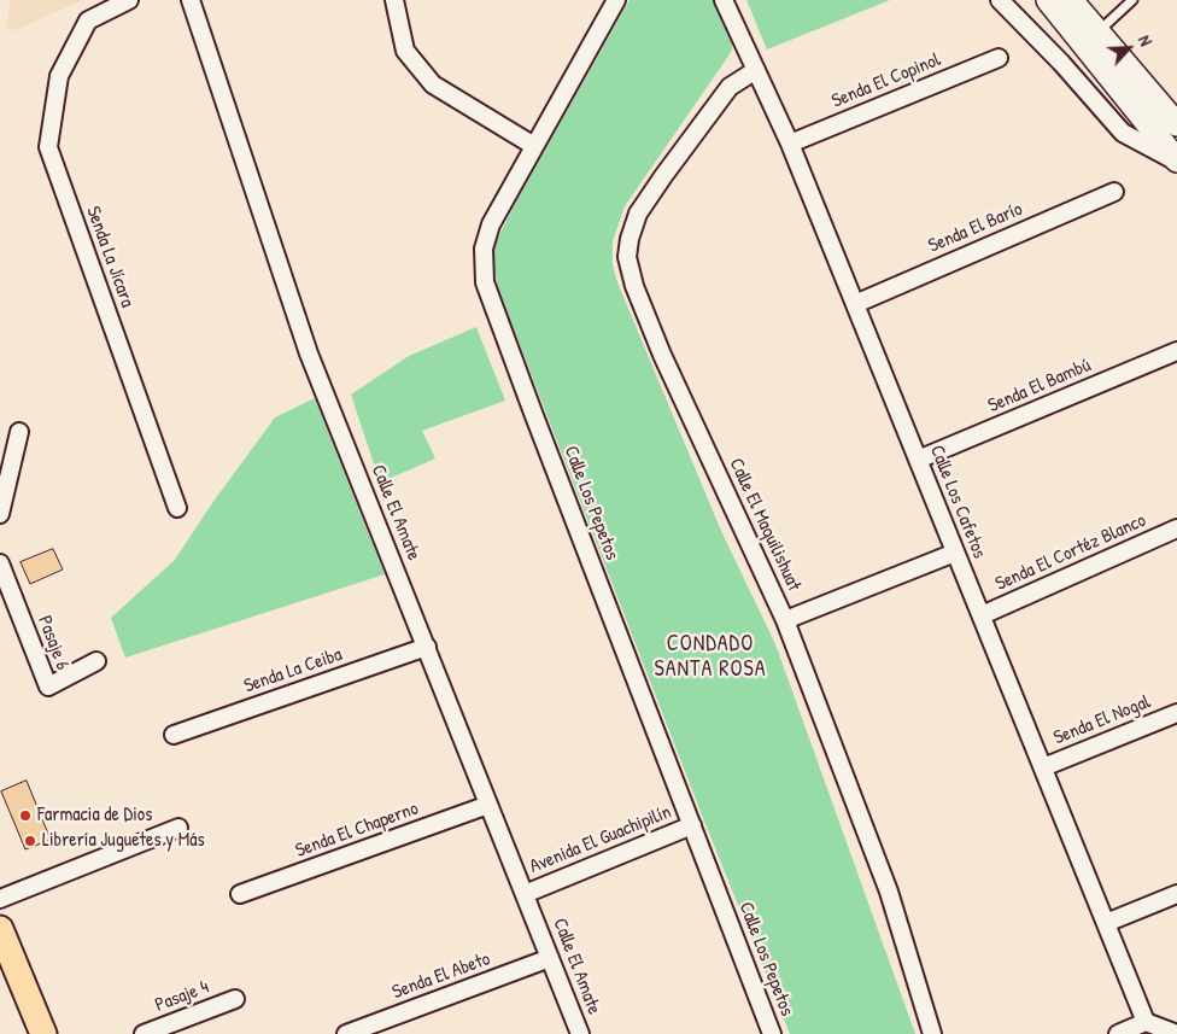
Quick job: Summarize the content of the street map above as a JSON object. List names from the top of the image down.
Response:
{
  "streets": {
    "street": [
      "Senda El Copinol",
      "Senda El Barío",
      "Senda La Jícara",
      "Senda El Bambú",
      "Calle Los Cafetos",
      "Calle Los Pepetos",
      "Calle El Amate",
      "Calle El Maquilishuat",
      "Senda El Cortéz Blanco",
      "Pasaje 6",
      "Senda La Ceiba",
      "Senda El Nogal",
      "Senda El Chaperno",
      "Avenida El Guachipilín",
      "Senda El Abeto",
      "Pasaje 4"
    ]
  },
  "crossings": [
    ["Senda El Copinol", "Calle Los Cafetos"],
    ["Senda El Barío", "Calle Los Cafetos"],
    ["Senda El Bambú", "Calle Los Cafetos"],
    ["Calle Los Cafetos", "Calle El Maquilishuat"],
    ["Calle Los Cafetos", "Senda El Cortéz Blanco"],
    ["Calle Los Cafetos", "Senda El Nogal"],
    ["Calle Los Pepetos", "Avenida El Guachipilín"],
    ["Calle El Amate", "Senda La Ceiba"],
    ["Calle El Amate", "Senda El Chaperno"],
    ["Calle El Amate", "Avenida El Guachipilín"],
    ["Calle El Amate", "Senda El Abeto"]
  ],
  "districts": ["CONDADO SANTA ROSA"],
  "places": ["Farmacia de Dios", "Librería Juguetes y Más"],
  "north": "top right"
}
